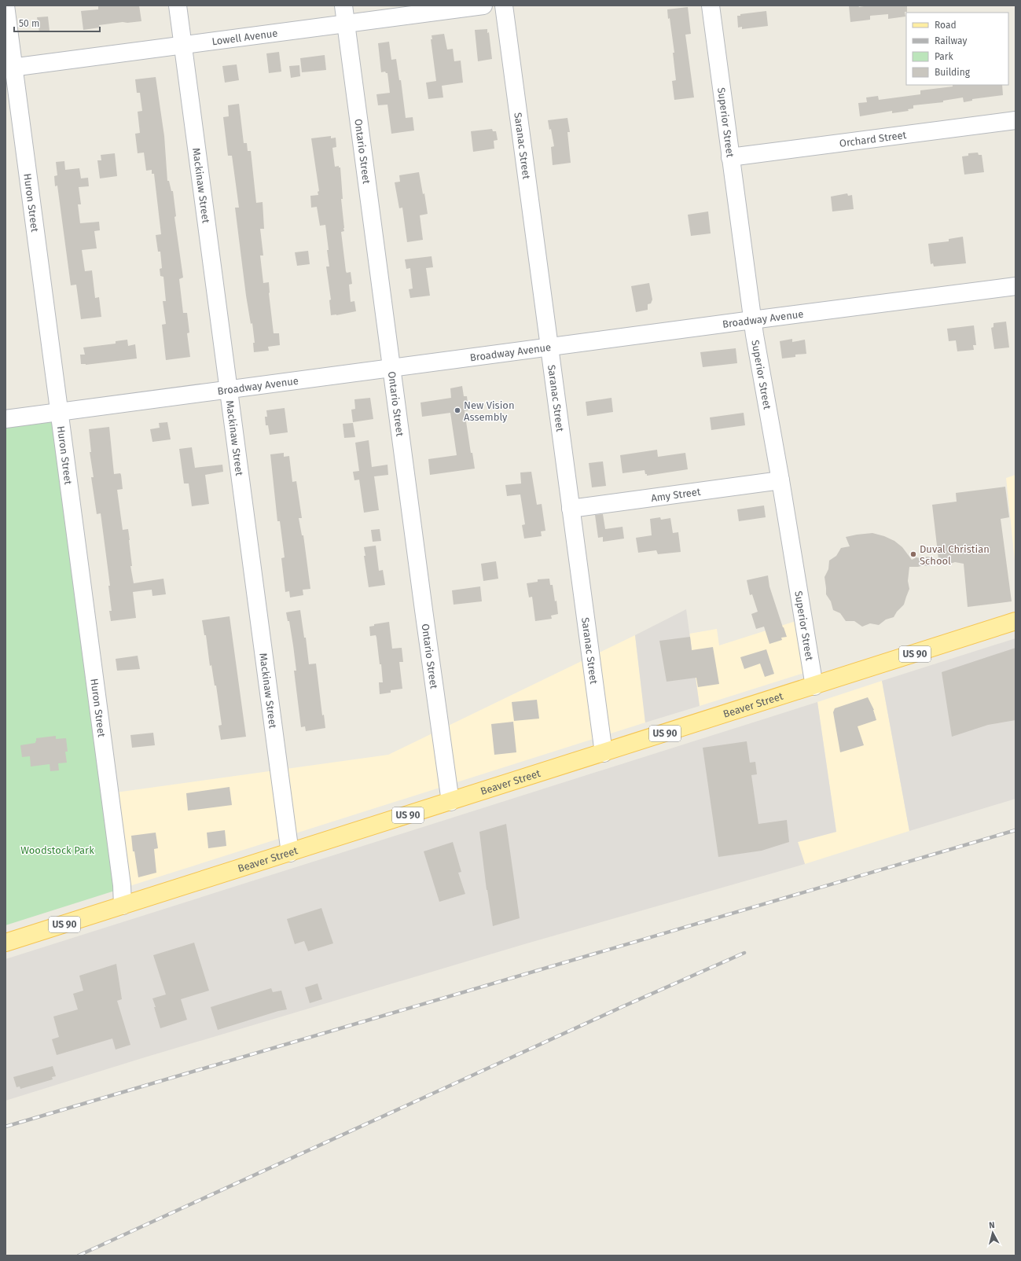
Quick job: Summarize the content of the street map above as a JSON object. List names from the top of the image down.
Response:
{
  "streets": {
    "main road": ["US 90", "Beaver Street"],
    "street": [
      "Lowell Avenue",
      "Superior Street",
      "Orchard Street",
      "Saranac Street",
      "Ontario Street",
      "Mackinaw Street",
      "Huron Street",
      "Broadway Avenue",
      "Amy Street"
    ]
  },
  "crossings": [
    ["Lowell Avenue", "Ontario Street"],
    ["Lowell Avenue", "Mackinaw Street"],
    ["Lowell Avenue", "Huron Street"],
    ["Superior Street", "Orchard Street"],
    ["Superior Street", "Broadway Avenue"],
    ["Superior Street", "Amy Street"],
    ["Superior Street", "Beaver Street"],
    ["Saranac Street", "Broadway Avenue"],
    ["Saranac Street", "Amy Street"],
    ["Saranac Street", "Beaver Street"],
    ["Ontario Street", "Broadway Avenue"],
    ["Ontario Street", "Beaver Street"],
    ["Mackinaw Street", "Broadway Avenue"],
    ["Mackinaw Street", "Beaver Street"],
    ["Huron Street", "Broadway Avenue"],
    ["Huron Street", "Beaver Street"]
  ],
  "parks": ["Woodstock Park"],
  "places": ["New Vision Assembly", "Duval Christian School"],
  "legend": [
    "Road",
    "Railway",
    "Park",
    "Building"
  ],
  "scale_bar": "50 m",
  "north": "top"
}
